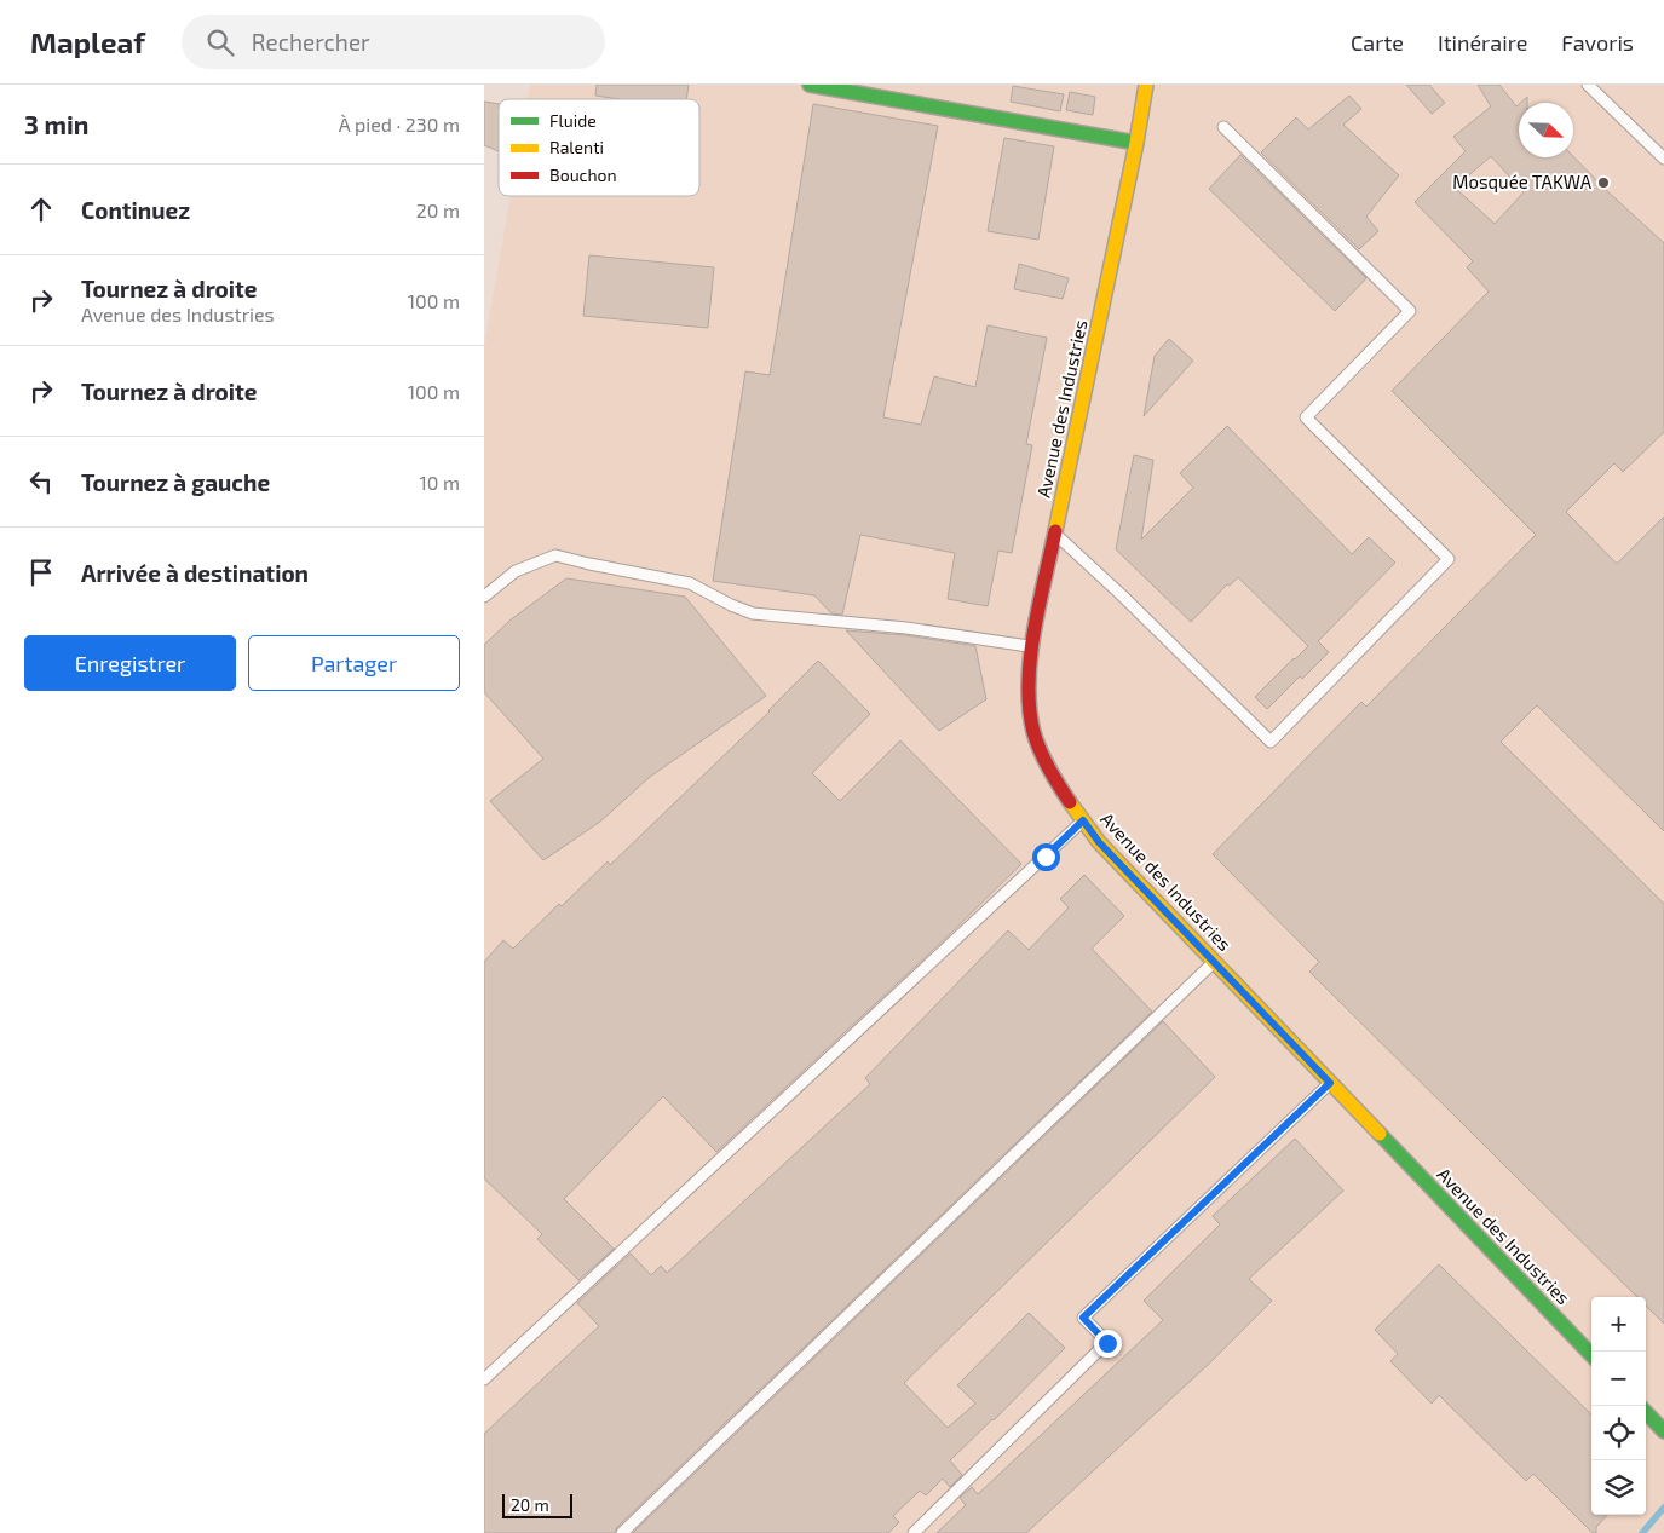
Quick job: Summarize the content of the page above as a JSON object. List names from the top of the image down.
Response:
{
  "streets": {
    "street": ["Avenue des Industries"]
  },
  "places": ["Mosquée TAKWA"],
  "legend": ["Fluide", "Ralenti", "Bouchon"],
  "scale_bar": "20 m",
  "north": "bottom right",
  "page": {
    "header": "Mapleaf",
    "search": "Rechercher",
    "nav": ["Carte", "Itinéraire", "Favoris"],
    "heading": ["3 min", "À pied · 230 m"],
    "list": [
      ["Continuez", "20 m"],
      ["Tournez à droite", "Avenue des Industries", "100 m"],
      ["Tournez à droite", "100 m"],
      ["Tournez à gauche", "10 m"],
      "Arrivée à destination"
    ],
    "buttons": ["Enregistrer", "Partager"],
    "map_buttons": ["+", "−"],
    "scale": "20 m"
  }
}
